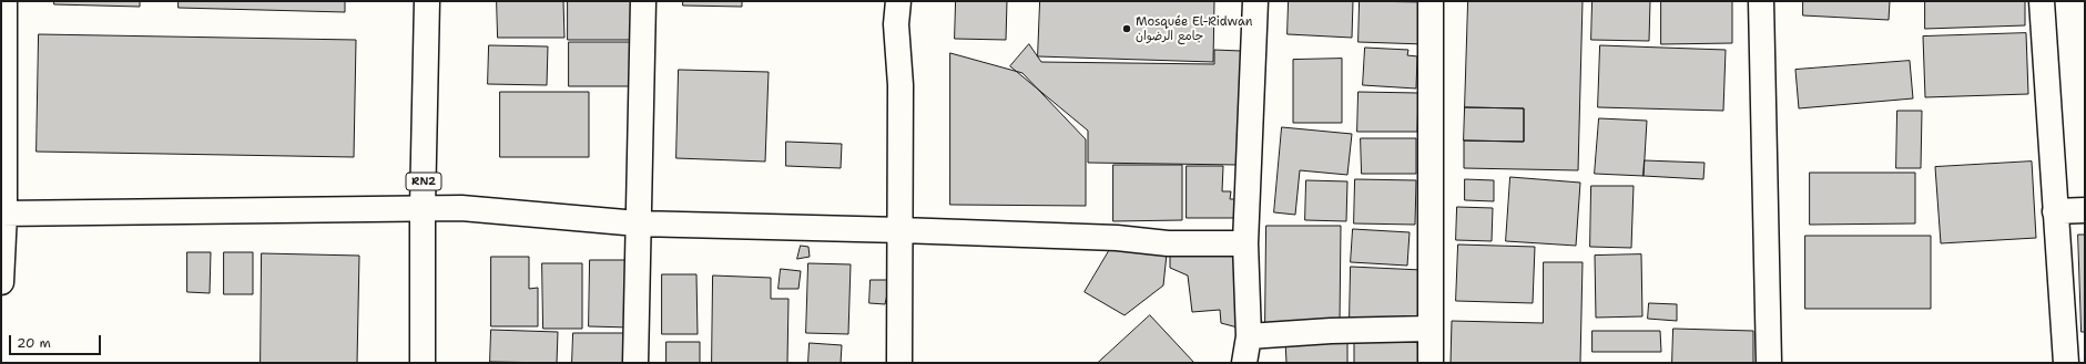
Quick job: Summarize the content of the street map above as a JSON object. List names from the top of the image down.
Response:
{
  "streets": {
    "main road": ["RN2"]
  },
  "places": ["Mosquée El-Ridwan جامع الرضوان"],
  "scale_bar": "20 m"
}
